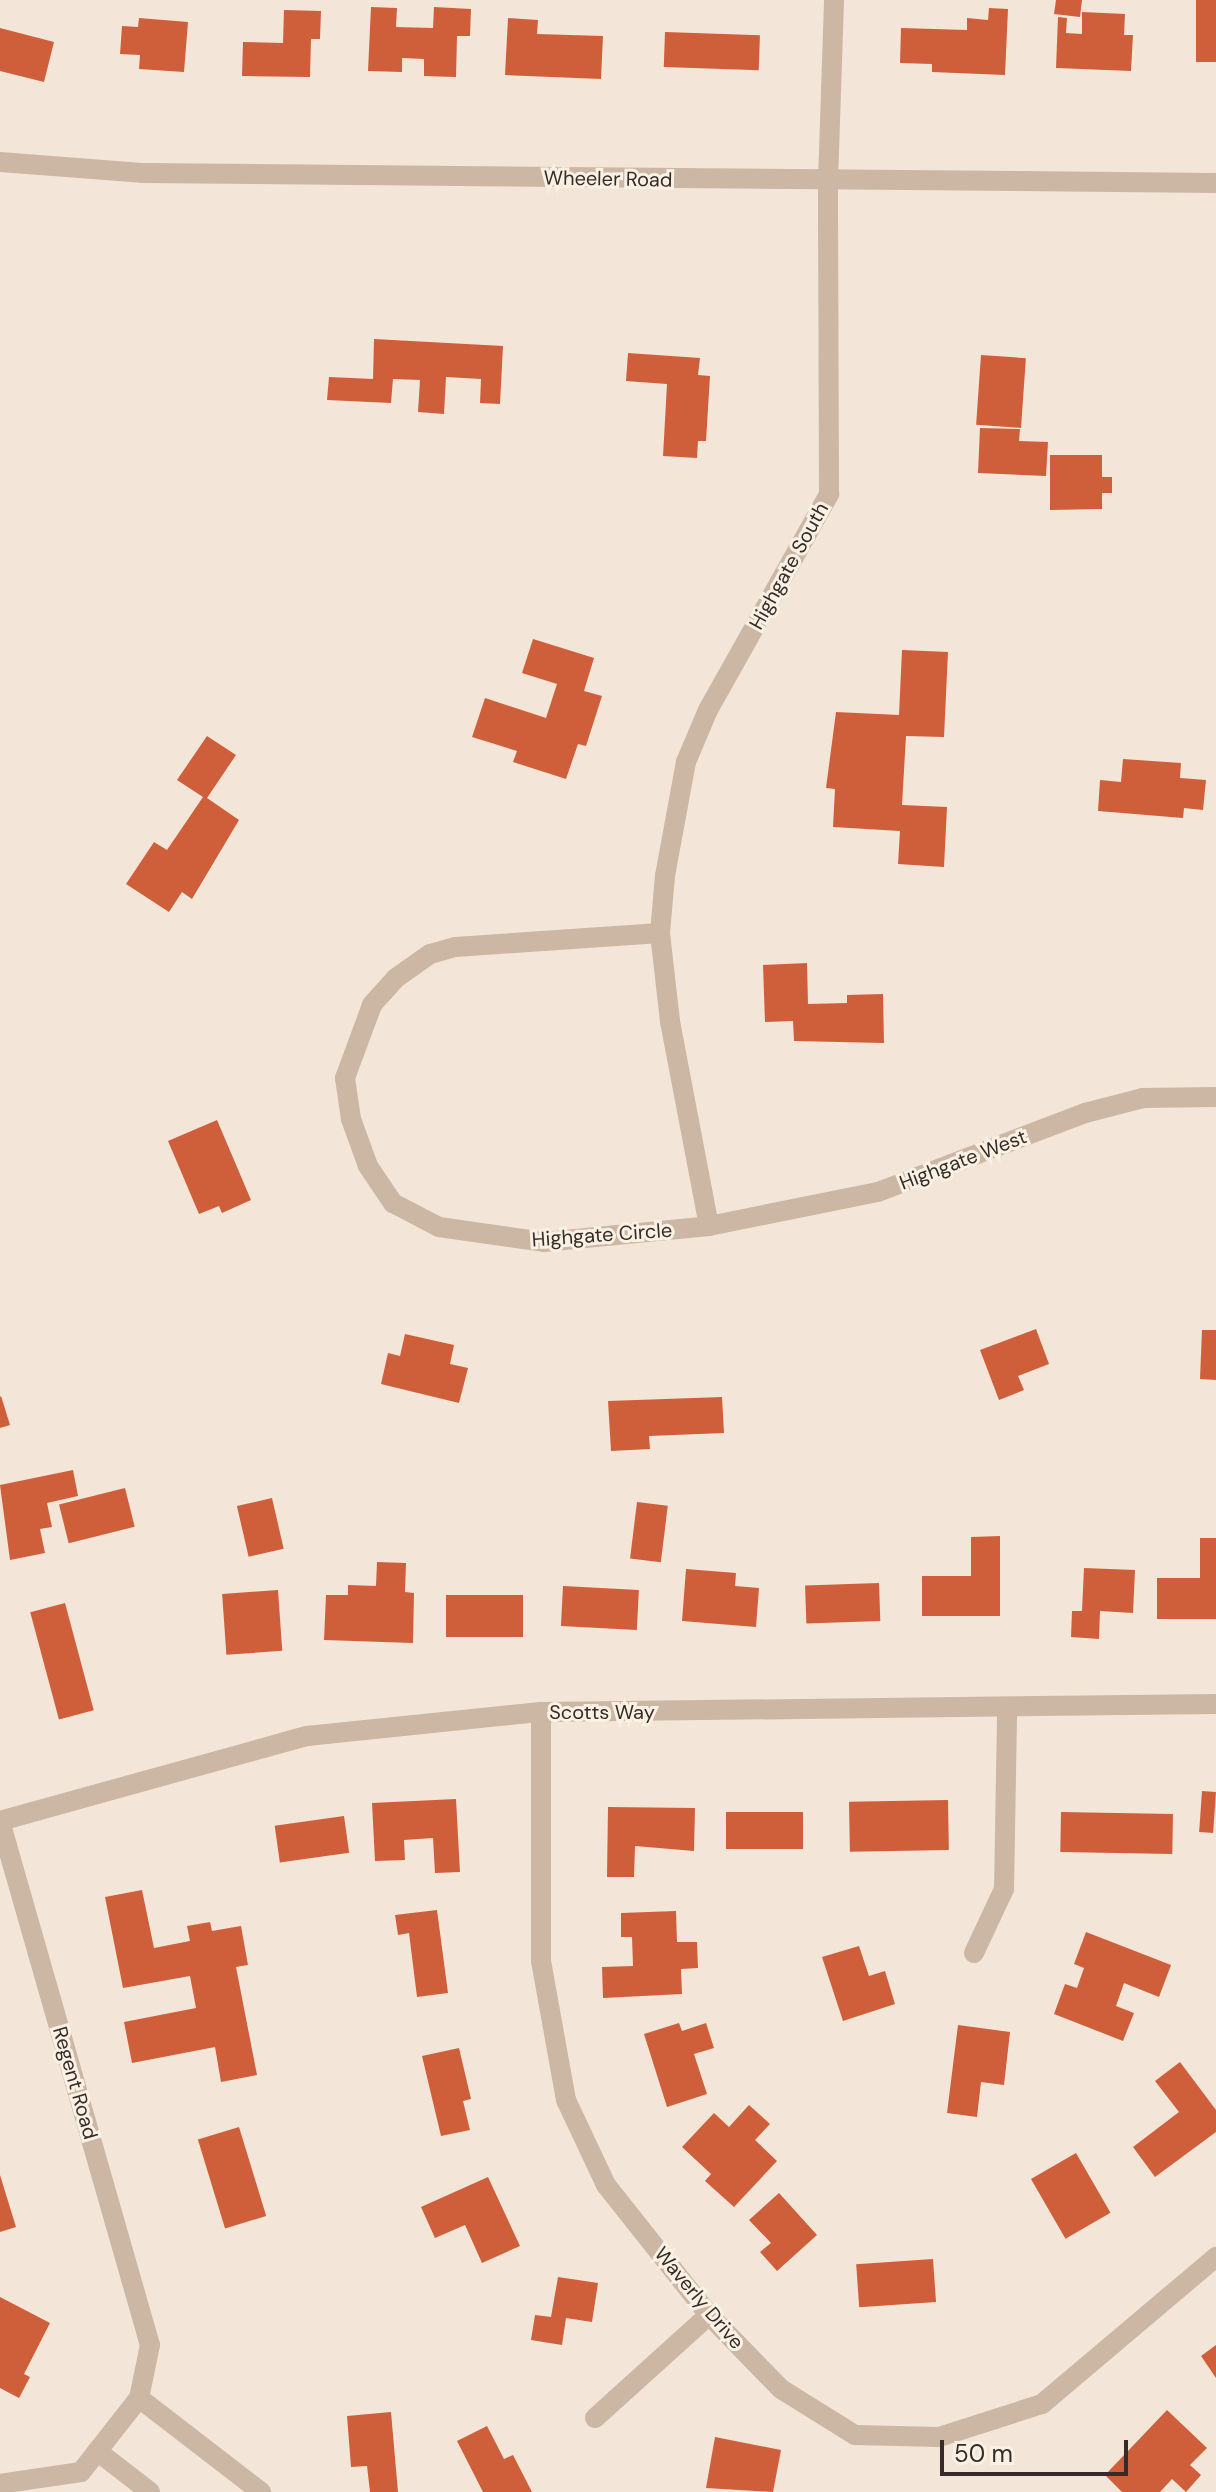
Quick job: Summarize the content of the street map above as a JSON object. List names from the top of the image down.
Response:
{
  "streets": {
    "street": [
      "Wheeler Road",
      "Highgate South",
      "Highgate West",
      "Highgate Circle",
      "Scotts Way",
      "Regent Road",
      "Waverly Drive"
    ]
  },
  "crossings": [
    ["Wheeler Road", "Highgate South"],
    ["Highgate South", "Highgate Circle"],
    ["Highgate West", "Highgate Circle"],
    ["Scotts Way", "Regent Road"],
    ["Scotts Way", "Waverly Drive"]
  ],
  "scale_bar": "50 m"
}
